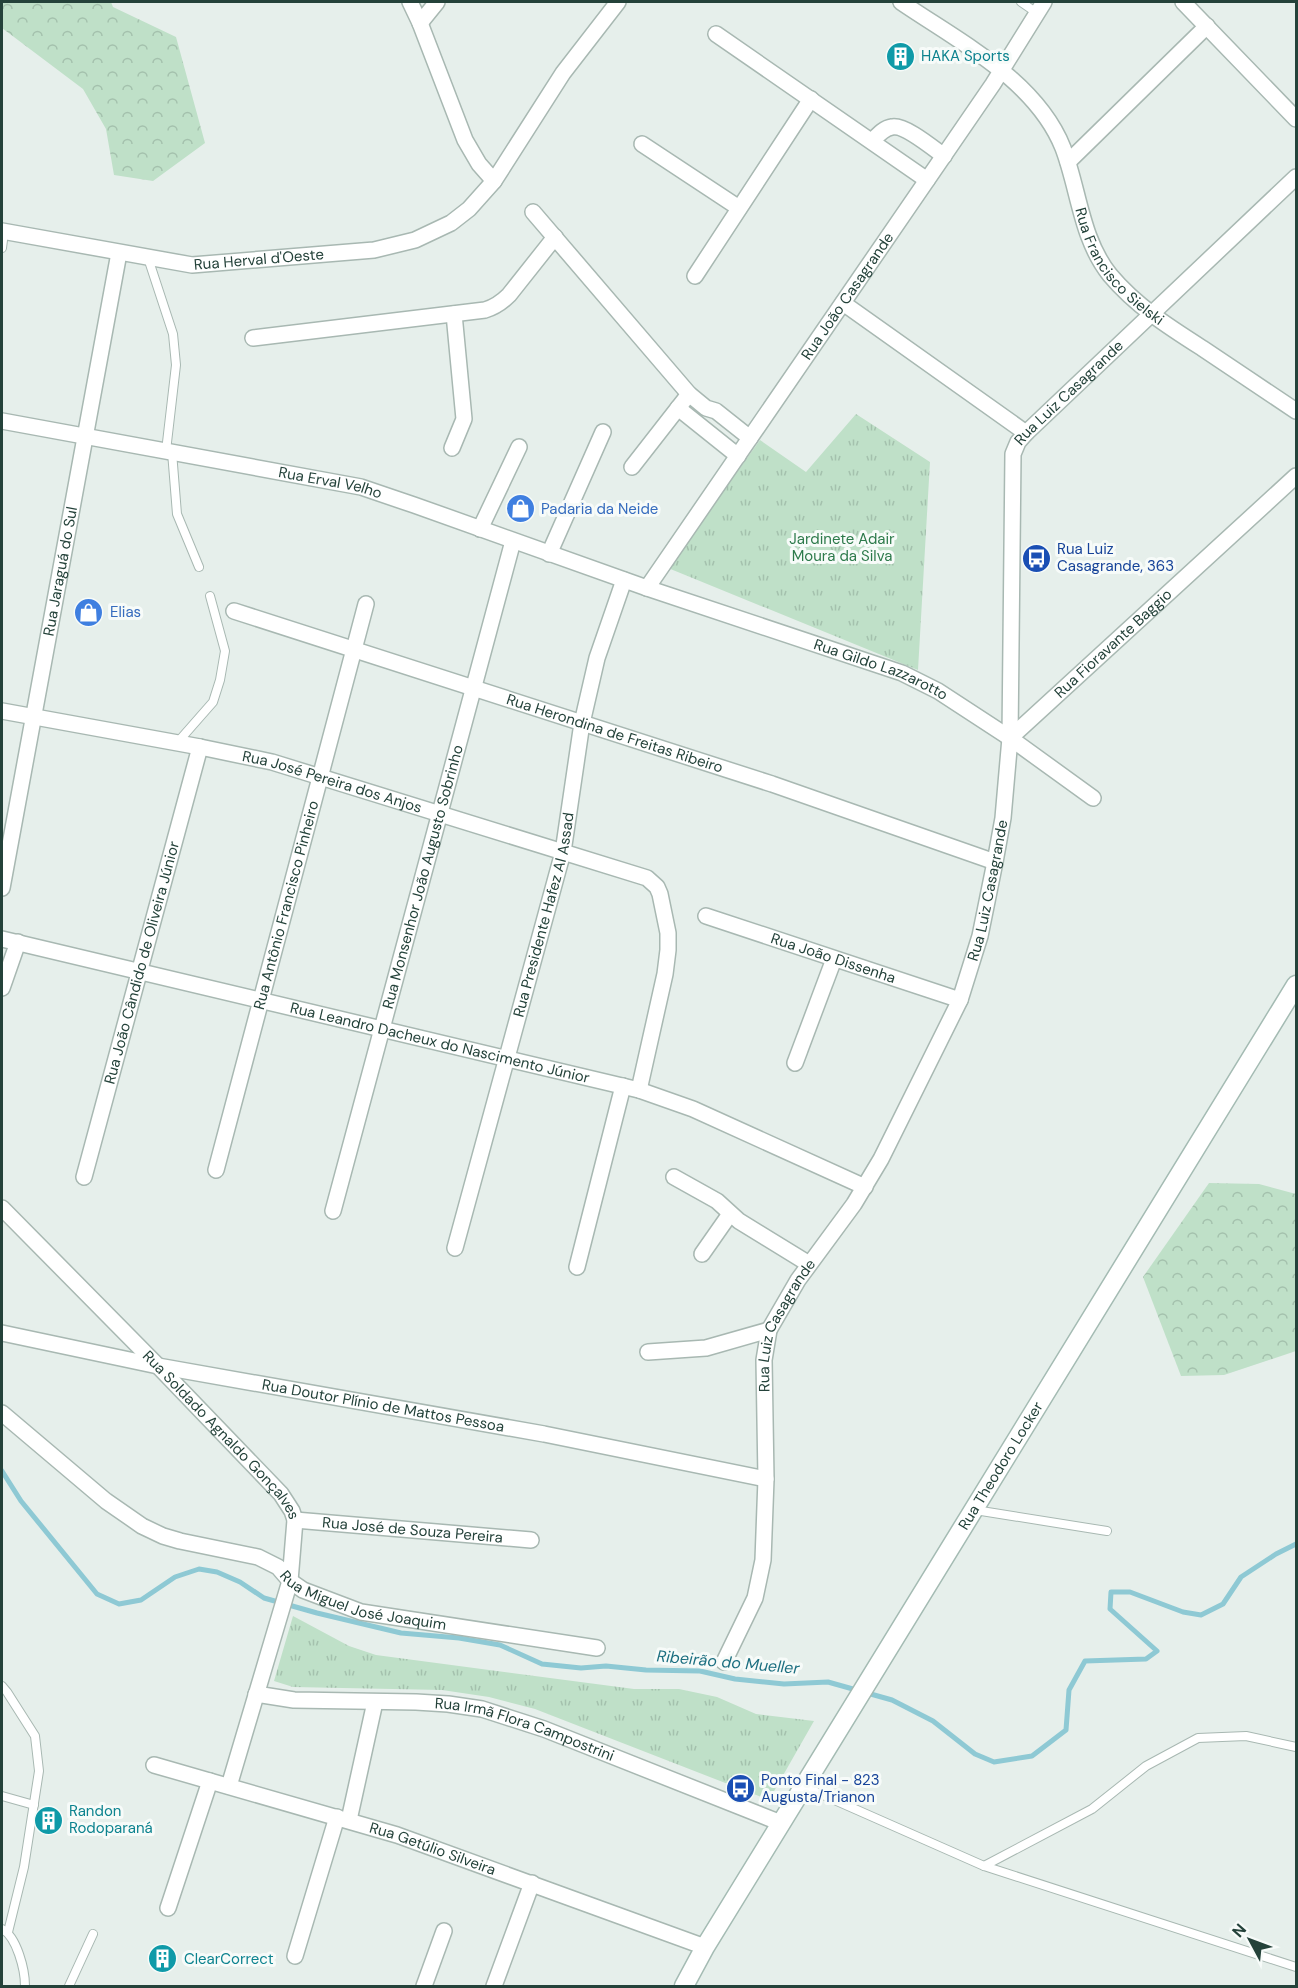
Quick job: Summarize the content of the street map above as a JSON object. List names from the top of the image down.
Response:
{
  "streets": {
    "main road": ["Rua Theodoro Locker"],
    "street": [
      "Rua Herval d'Oeste",
      "Rua Francisco Sielski",
      "Rua João Casagrande",
      "Rua Luiz Casagrande",
      "Rua Erval Velho",
      "Rua Jaraguá do Sul",
      "Rua Fioravante Baggio",
      "Rua Gildo Lazzarotto",
      "Rua Herondina de Freitas Ribeiro",
      "Rua José Pereira dos Anjos",
      "Rua Monsenhor João Augusto Sobrinho",
      "Rua Antônio Francisco Pinheiro",
      "Rua Presidente Hafez Al Assad",
      "Rua João Dissenha",
      "Rua João Cândido de Oliveira Júnior",
      "Rua Leandro Dacheux do Nascimento Júnior",
      "Rua Doutor Plínio de Mattos Pessoa",
      "Rua Soldado Agnaldo Gonçalves",
      "Rua José de Souza Pereira",
      "Rua Miguel José Joaquim",
      "Rua Irmã Flora Campostrini",
      "Rua Getúlio Silveira"
    ]
  },
  "crossings": [
    ["Rua Herval d'Oeste", "Rua Jaraguá do Sul"],
    ["Rua Francisco Sielski", "Rua João Casagrande"],
    ["Rua Francisco Sielski", "Rua Luiz Casagrande"],
    ["Rua João Casagrande", "Rua Erval Velho"],
    ["Rua João Casagrande", "Rua Gildo Lazzarotto"],
    ["Rua Luiz Casagrande", "Rua Fioravante Baggio"],
    ["Rua Luiz Casagrande", "Rua Gildo Lazzarotto"],
    ["Rua Luiz Casagrande", "Rua Herondina de Freitas Ribeiro"],
    ["Rua Luiz Casagrande", "Rua João Dissenha"],
    ["Rua Luiz Casagrande", "Rua Leandro Dacheux do Nascimento Júnior"],
    ["Rua Luiz Casagrande", "Rua Doutor Plínio de Mattos Pessoa"],
    ["Rua Erval Velho", "Rua Jaraguá do Sul"],
    ["Rua Erval Velho", "Rua Gildo Lazzarotto"],
    ["Rua Erval Velho", "Rua Monsenhor João Augusto Sobrinho"],
    ["Rua Erval Velho", "Rua Presidente Hafez Al Assad"],
    ["Rua Jaraguá do Sul", "Rua José Pereira dos Anjos"],
    ["Rua Fioravante Baggio", "Rua Gildo Lazzarotto"],
    ["Rua Herondina de Freitas Ribeiro", "Rua Monsenhor João Augusto Sobrinho"],
    ["Rua Herondina de Freitas Ribeiro", "Rua Antônio Francisco Pinheiro"],
    ["Rua Herondina de Freitas Ribeiro", "Rua Presidente Hafez Al Assad"],
    ["Rua José Pereira dos Anjos", "Rua Monsenhor João Augusto Sobrinho"],
    ["Rua José Pereira dos Anjos", "Rua Antônio Francisco Pinheiro"],
    ["Rua José Pereira dos Anjos", "Rua Presidente Hafez Al Assad"],
    ["Rua José Pereira dos Anjos", "Rua João Cândido de Oliveira Júnior"],
    ["Rua José Pereira dos Anjos", "Rua Leandro Dacheux do Nascimento Júnior"],
    ["Rua Monsenhor João Augusto Sobrinho", "Rua Leandro Dacheux do Nascimento Júnior"],
    ["Rua Antônio Francisco Pinheiro", "Rua Leandro Dacheux do Nascimento Júnior"],
    ["Rua Presidente Hafez Al Assad", "Rua Leandro Dacheux do Nascimento Júnior"],
    ["Rua João Cândido de Oliveira Júnior", "Rua Leandro Dacheux do Nascimento Júnior"],
    ["Rua Doutor Plínio de Mattos Pessoa", "Rua Soldado Agnaldo Gonçalves"],
    ["Rua Soldado Agnaldo Gonçalves", "Rua José de Souza Pereira"],
    ["Rua Soldado Agnaldo Gonçalves", "Rua Miguel José Joaquim"],
    ["Rua Soldado Agnaldo Gonçalves", "Rua Irmã Flora Campostrini"],
    ["Rua Soldado Agnaldo Gonçalves", "Rua Getúlio Silveira"],
    ["Rua Theodoro Locker", "Rua Irmã Flora Campostrini"],
    ["Rua Theodoro Locker", "Rua Getúlio Silveira"]
  ],
  "water": ["Ribeirão do Mueller"],
  "parks": ["Jardinete Adair Moura da Silva"],
  "places": {
    "building": ["HAKA Sports", "Randon Rodoparaná", "ClearCorrect"],
    "shop": ["Padaria da Neide", "Elias"],
    "bus stop": ["Rua Luiz Casagrande, 363", "Ponto Final - 823 Augusta/Trianon"]
  },
  "north": "top left"
}
